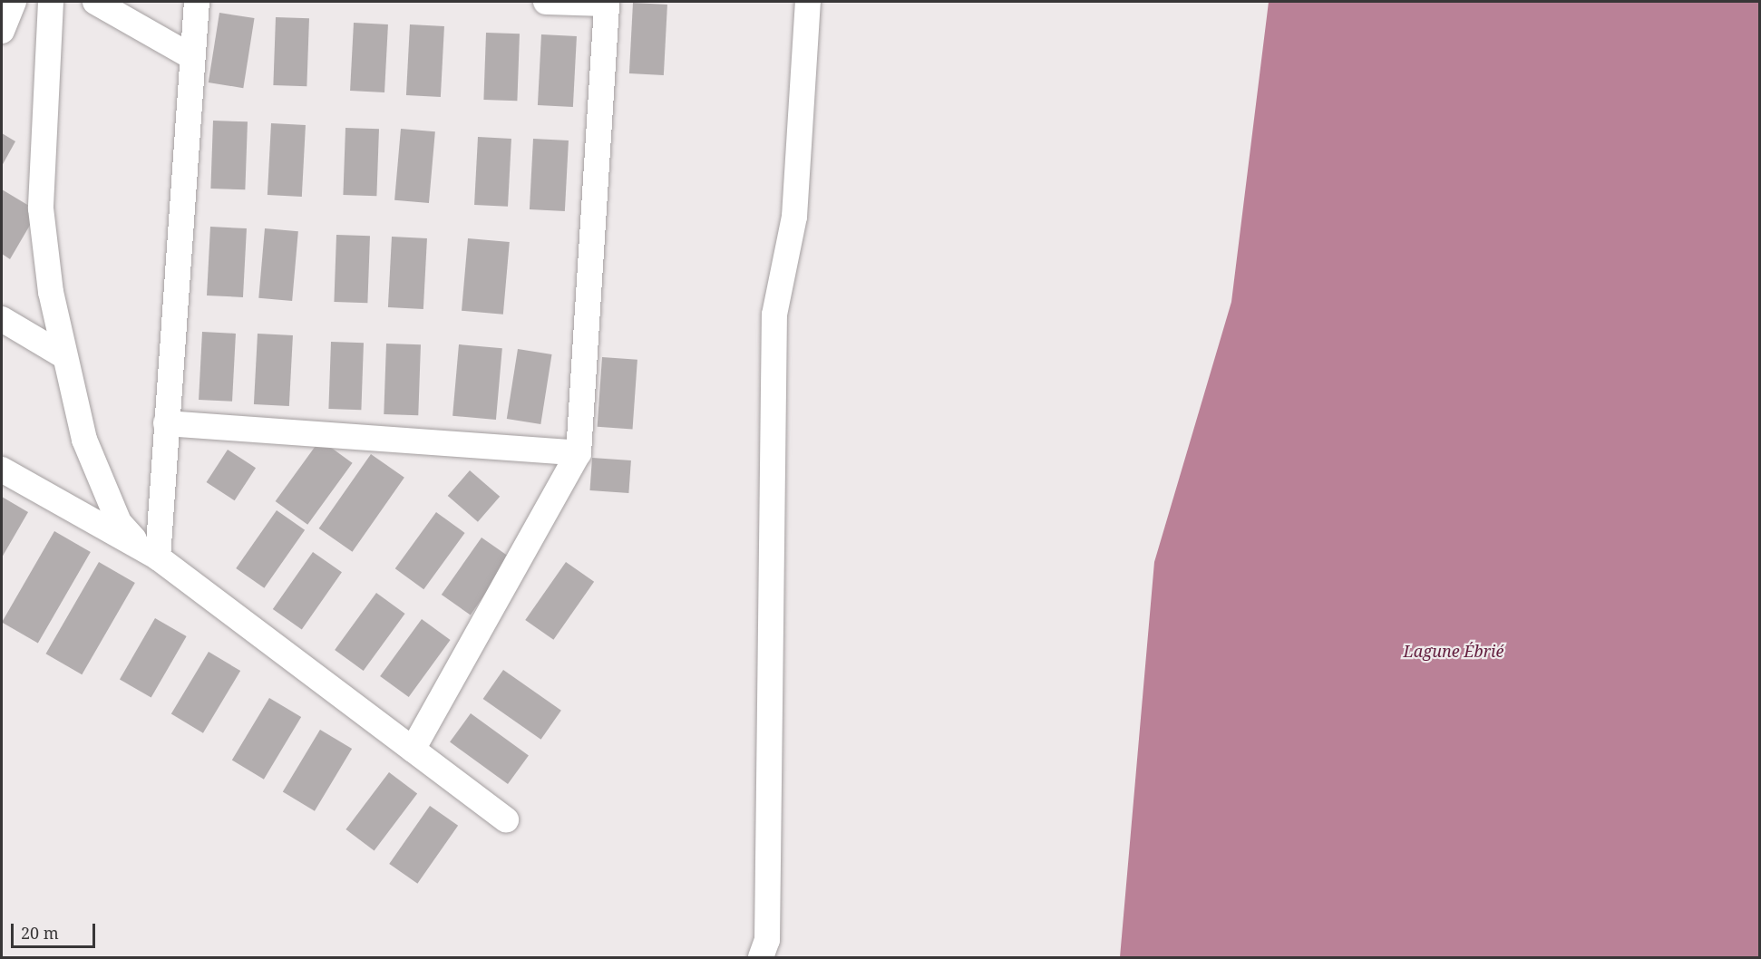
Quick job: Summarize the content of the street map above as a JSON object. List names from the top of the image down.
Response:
{
  "water": ["Lagune Ébrié"],
  "scale_bar": "20 m"
}
